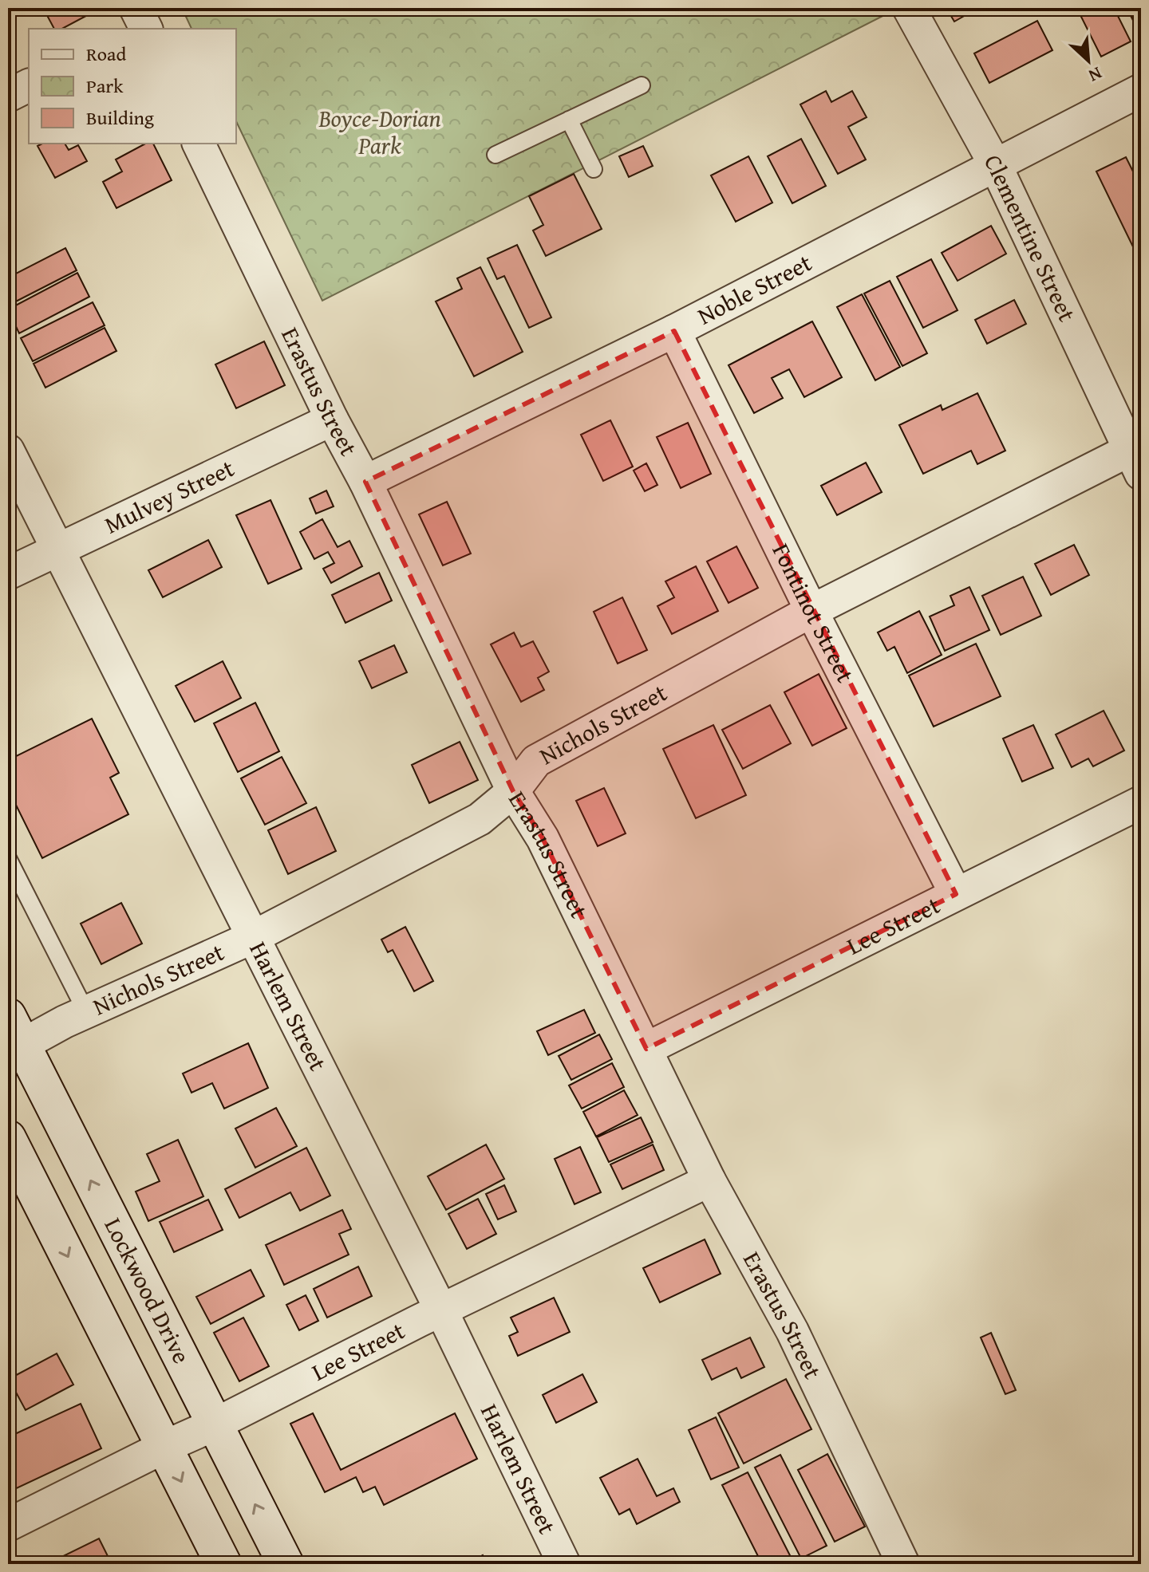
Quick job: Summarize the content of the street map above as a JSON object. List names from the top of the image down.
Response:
{
  "streets": {
    "main road": ["Lockwood Drive"],
    "street": [
      "Clementine Street",
      "Noble Street",
      "Erastus Street",
      "Mulvey Street",
      "Fontinot Street",
      "Nichols Street",
      "Lee Street",
      "Harlem Street"
    ]
  },
  "crossings": [
    ["Clementine Street", "Noble Street"],
    ["Clementine Street", "Nichols Street"],
    ["Noble Street", "Erastus Street"],
    ["Noble Street", "Fontinot Street"],
    ["Erastus Street", "Mulvey Street"],
    ["Erastus Street", "Nichols Street"],
    ["Erastus Street", "Lee Street"],
    ["Mulvey Street", "Harlem Street"],
    ["Fontinot Street", "Nichols Street"],
    ["Fontinot Street", "Lee Street"],
    ["Nichols Street", "Harlem Street"],
    ["Nichols Street", "Lockwood Drive"],
    ["Lee Street", "Harlem Street"],
    ["Lee Street", "Lockwood Drive"]
  ],
  "parks": ["Boyce-Dorian Park"],
  "legend": ["Road", "Park", "Building"],
  "north": "bottom right"
}
